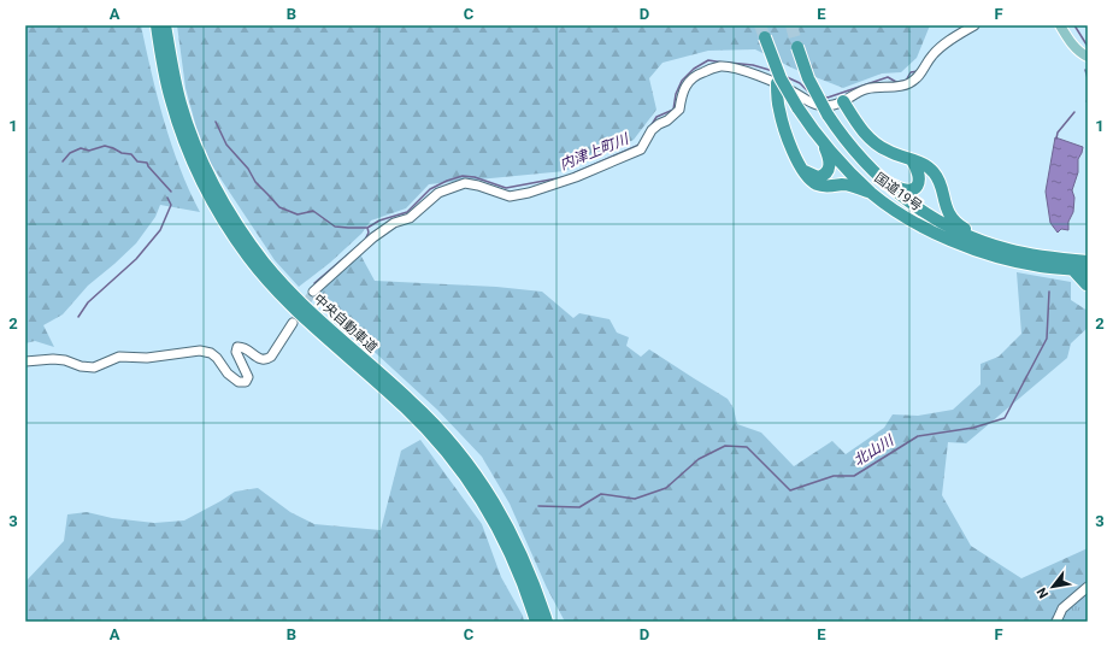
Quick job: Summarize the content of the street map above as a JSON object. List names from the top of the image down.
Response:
{
  "streets": {
    "highway": ["国道19号", "中央自動車道"]
  },
  "water": ["内津上町川", "北山川"],
  "north": "bottom left",
  "grid": {
    "columns": [
      "A",
      "B",
      "C",
      "D",
      "E",
      "F"
    ],
    "rows": ["1", "2", "3"]
  }
}
